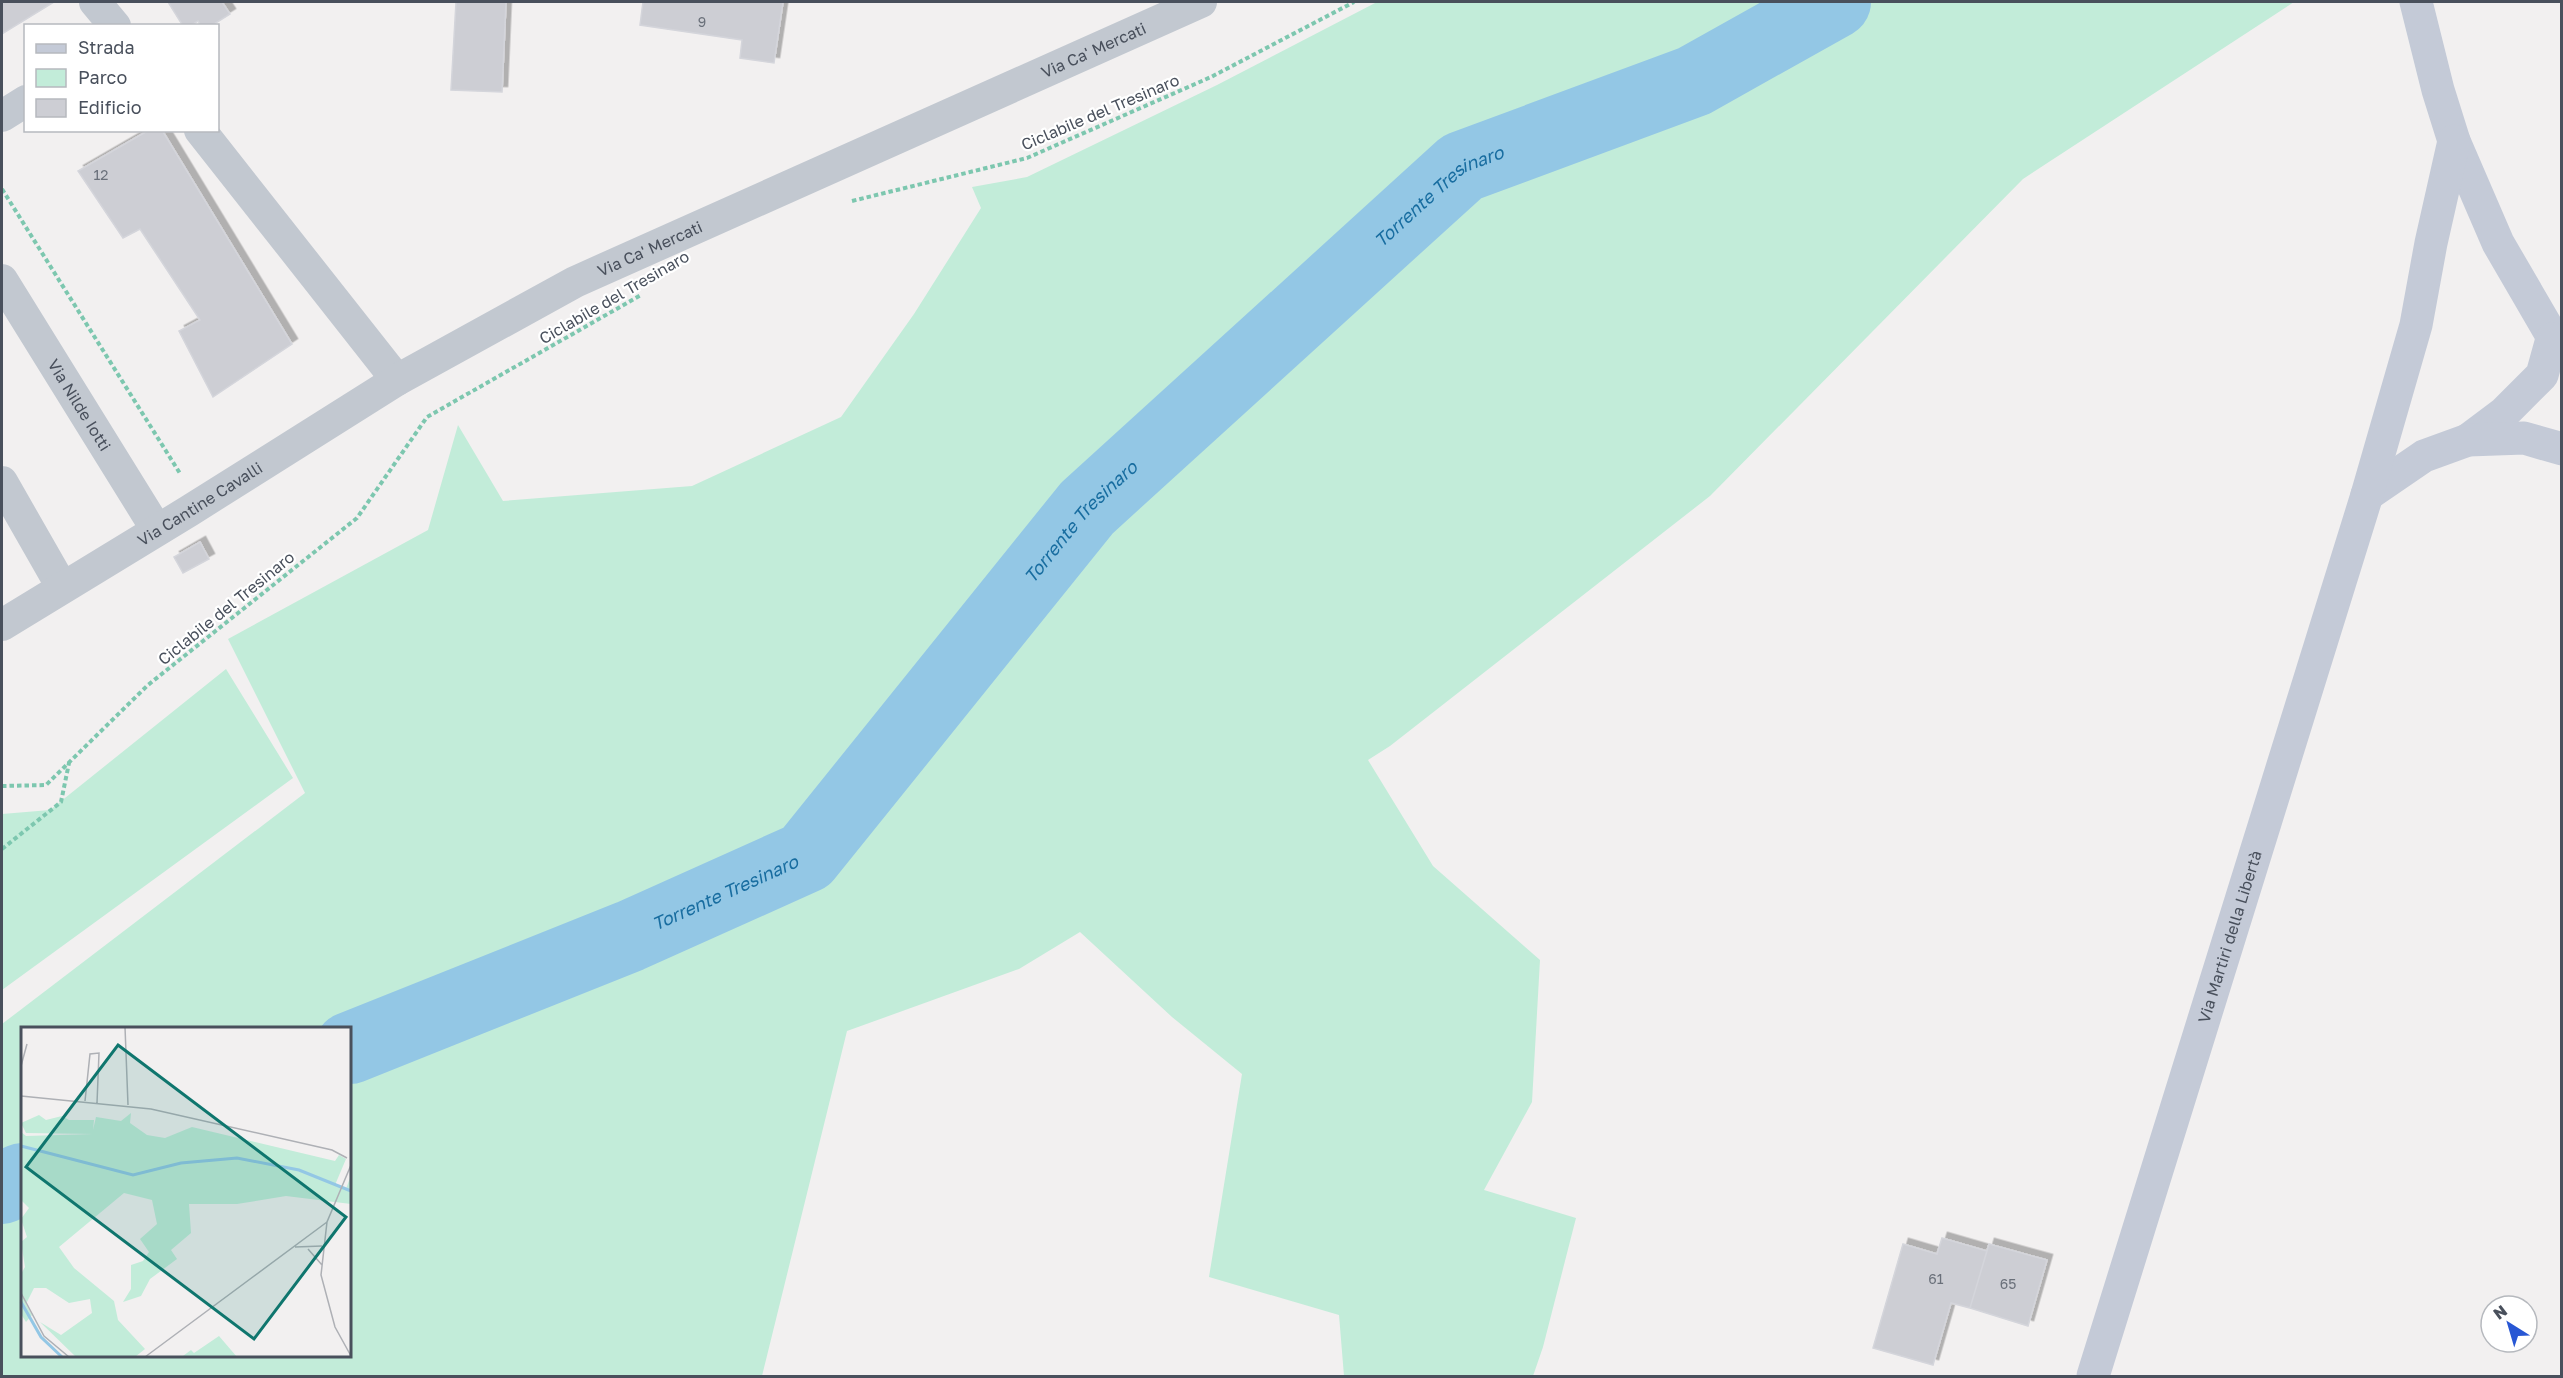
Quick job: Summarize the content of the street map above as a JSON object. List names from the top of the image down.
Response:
{
  "streets": {
    "street": [
      "Via Ca' Mercati",
      "Via Nilde Iotti",
      "Via Cantine Cavalli",
      "Via Martiri della Libertà"
    ],
    "path": ["Ciclabile del Tresinaro"]
  },
  "crossings": [
    ["Via Ca' Mercati", "Via Cantine Cavalli"],
    ["Via Nilde Iotti", "Via Cantine Cavalli"]
  ],
  "water": ["Torrente Tresinaro"],
  "house_numbers": [
    "9",
    "12",
    "61",
    "65"
  ],
  "legend": ["Strada", "Parco", "Edificio"],
  "north": "top left"
}
